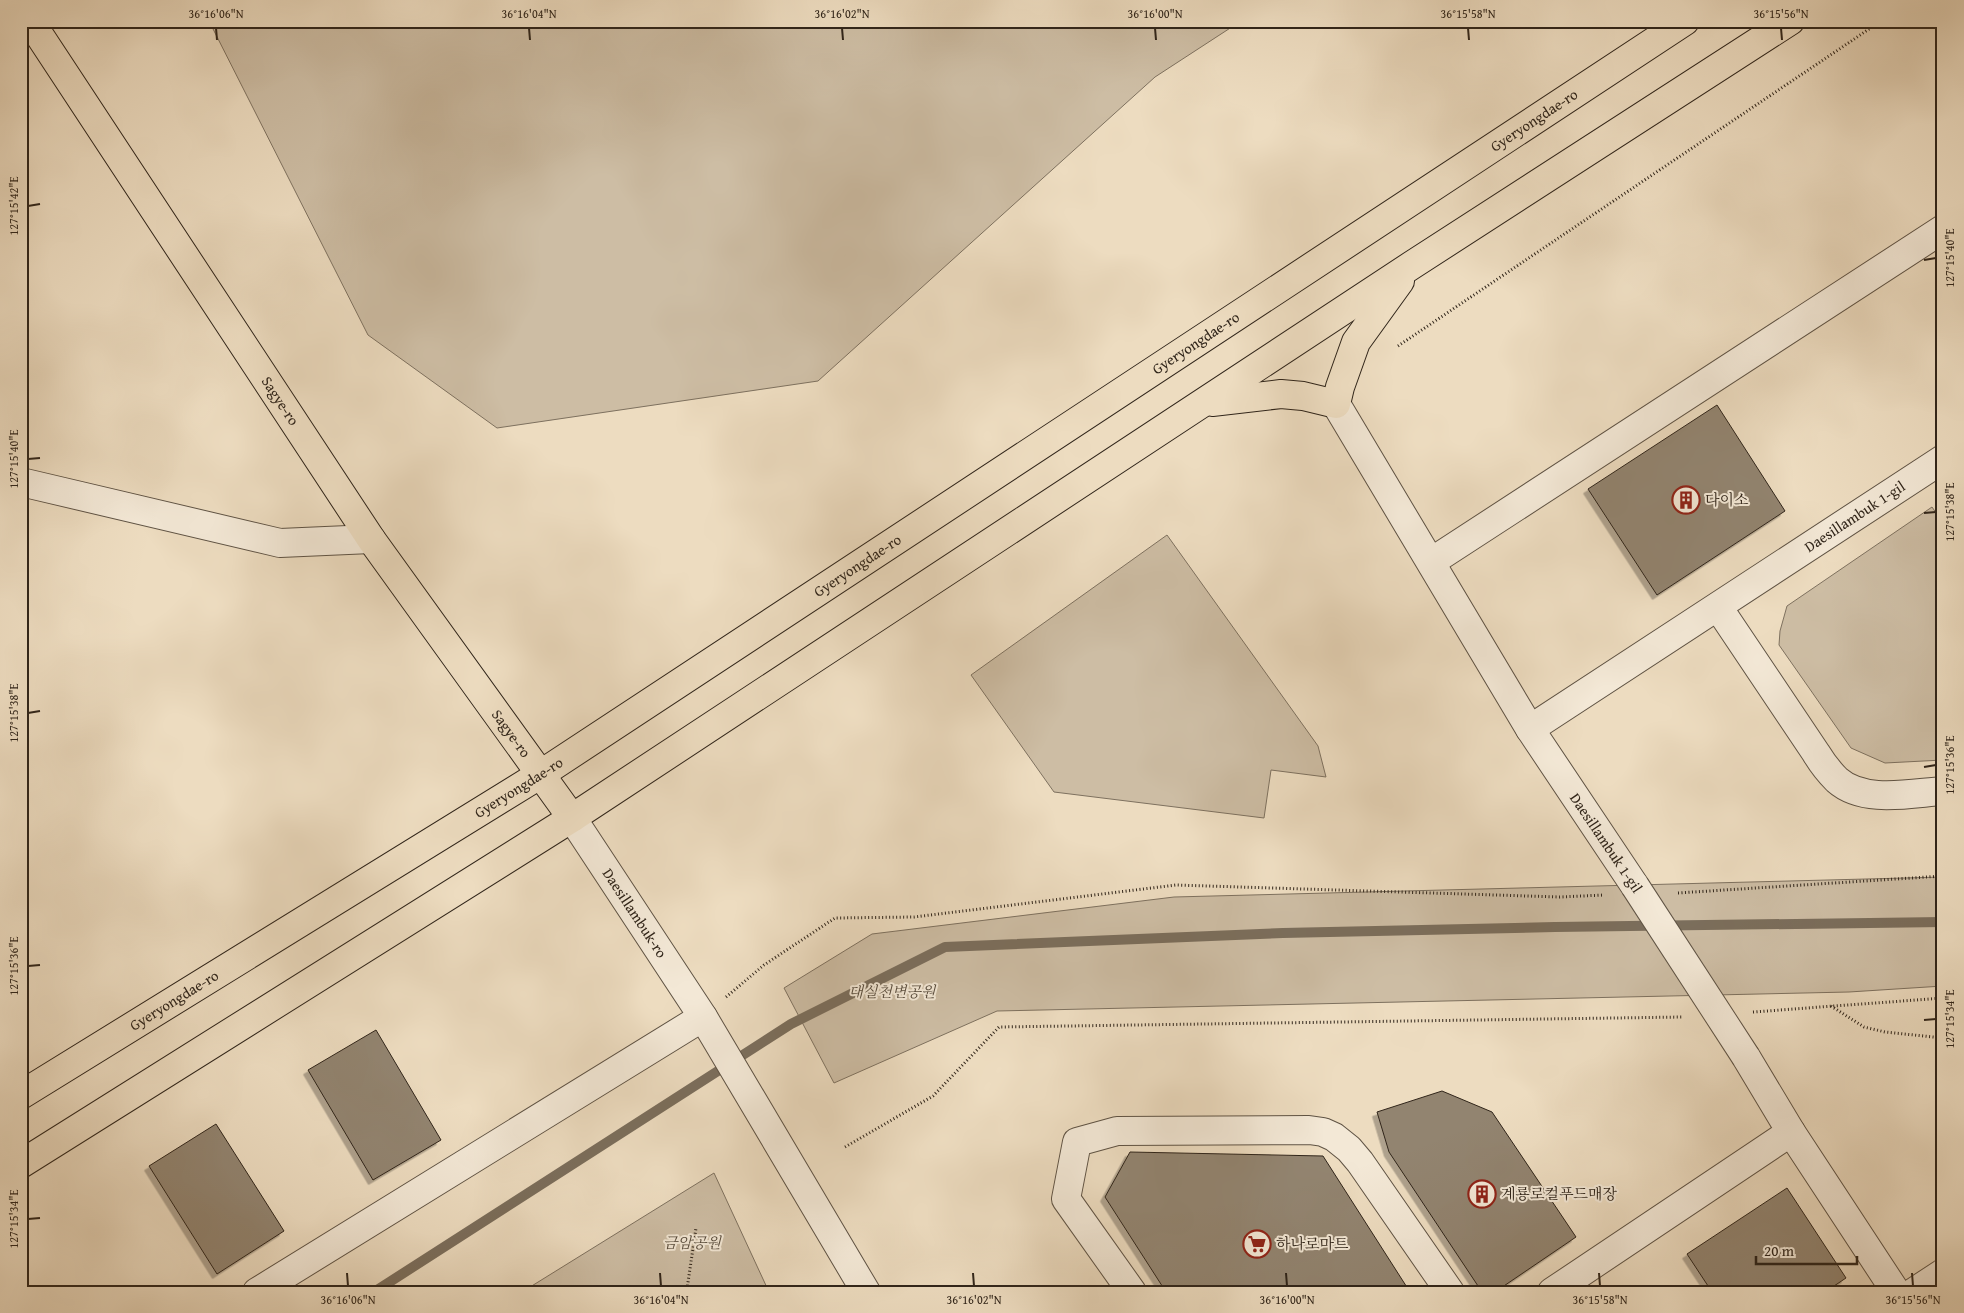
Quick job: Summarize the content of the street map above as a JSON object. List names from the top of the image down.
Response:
{
  "streets": {
    "main road": ["Gyeryongdae-ro", "Sagye-ro", "Daesillambuk-ro"],
    "street": ["Daesillambuk 1-gil"]
  },
  "crossings": [
    ["Gyeryongdae-ro", "Sagye-ro"],
    ["Gyeryongdae-ro", "Daesillambuk-ro"],
    ["Sagye-ro", "Daesillambuk-ro"]
  ],
  "parks": ["대실천변공원", "금암공원"],
  "places": {
    "building": ["다이소", "계룡로컬푸드매장"],
    "supermarket": ["하나로마트"]
  },
  "scale_bar": "20 m",
  "coordinates": [
    "36°16'06\"N",
    "36°16'04\"N",
    "36°16'02\"N",
    "36°16'00\"N",
    "36°15'58\"N",
    "36°15'56\"N",
    "127°15'42\"E",
    "127°15'40\"E",
    "127°15'38\"E",
    "127°15'36\"E",
    "127°15'34\"E"
  ]
}
